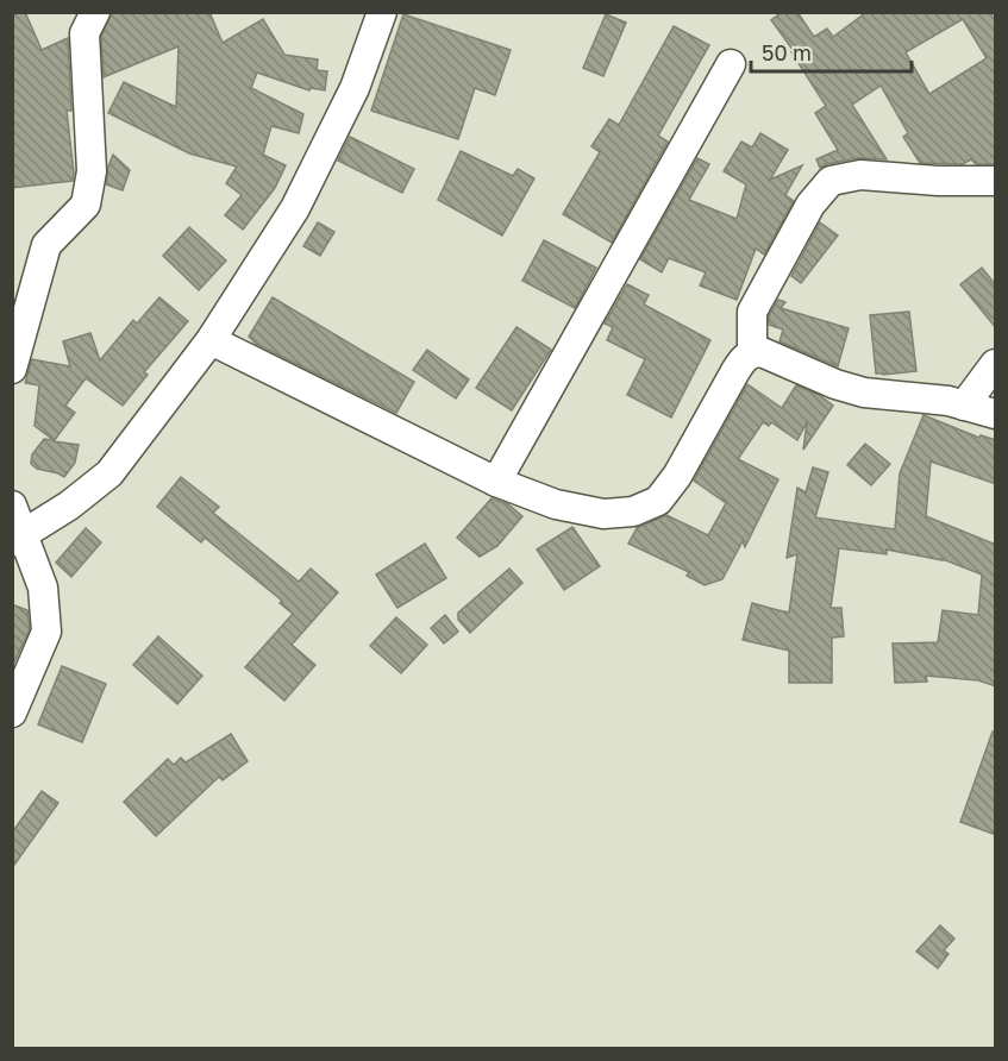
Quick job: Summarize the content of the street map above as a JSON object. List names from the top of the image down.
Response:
{
  "scale_bar": "50 m"
}
